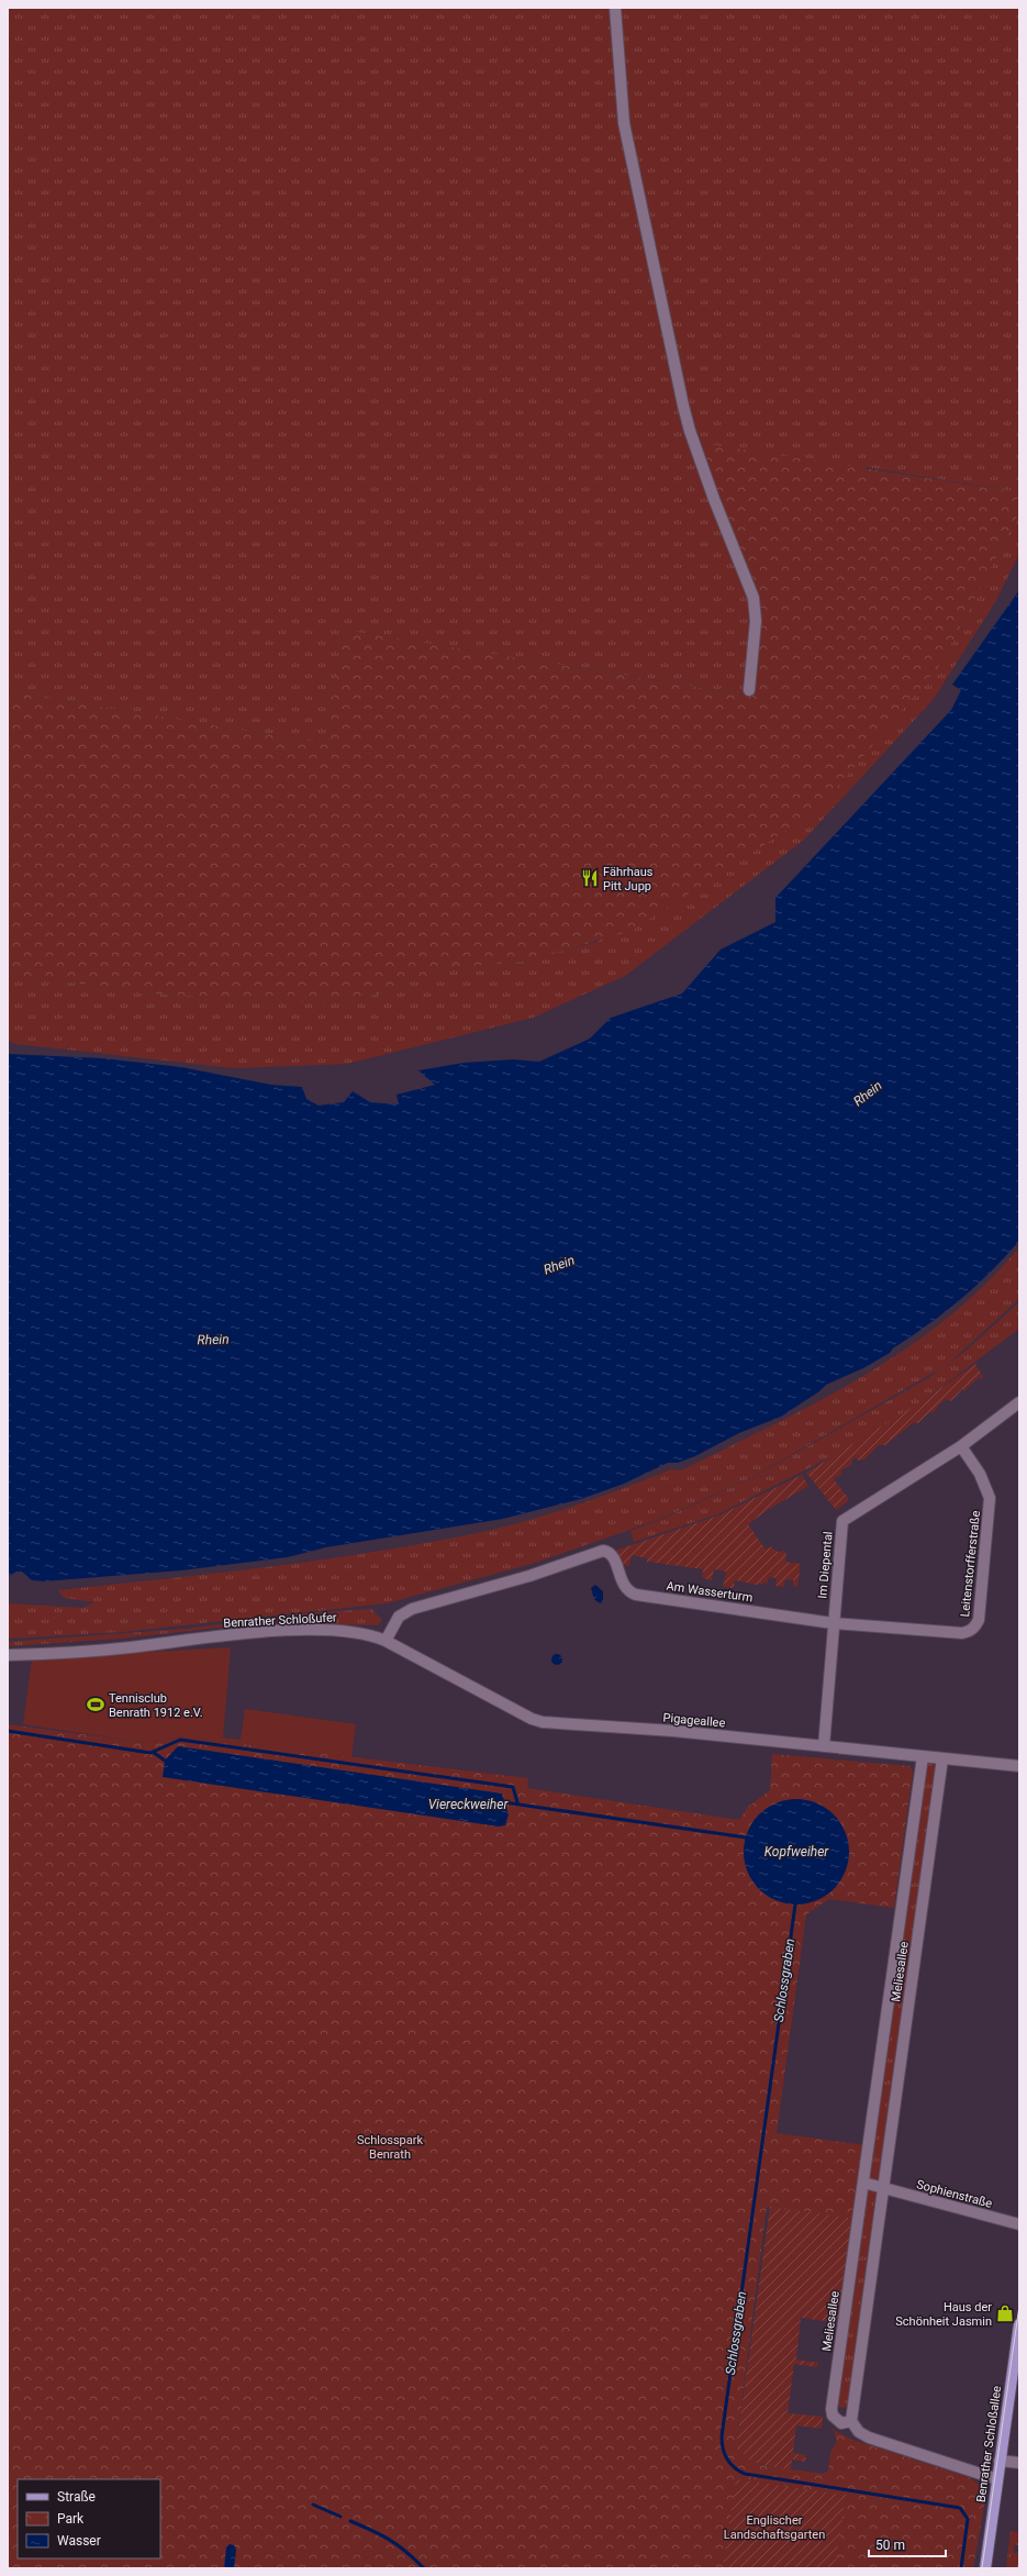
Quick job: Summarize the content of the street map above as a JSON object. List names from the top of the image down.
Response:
{
  "streets": {
    "main road": ["Benrather Schloßallee"],
    "street": [
      "Leitenstorfferstraße",
      "Im Diepental",
      "Am Wasserturm",
      "Benrather Schloßufer",
      "Pigageallee",
      "Meliesallee",
      "Sophienstraße"
    ]
  },
  "crossings": [
    ["Leitenstorfferstraße", "Im Diepental"],
    ["Leitenstorfferstraße", "Am Wasserturm"],
    ["Im Diepental", "Am Wasserturm"],
    ["Im Diepental", "Pigageallee"],
    ["Am Wasserturm", "Benrather Schloßufer"],
    ["Am Wasserturm", "Pigageallee"],
    ["Benrather Schloßufer", "Pigageallee"],
    ["Pigageallee", "Meliesallee"],
    ["Meliesallee", "Sophienstraße"],
    ["Meliesallee", "Benrather Schloßallee"]
  ],
  "water": [
    "Rhein",
    "Viereckweiher",
    "Kopfweiher",
    "Schlossgraben"
  ],
  "parks": ["Schlosspark Benrath", "Englischer Landschaftsgarten"],
  "places": {
    "restaurant": ["Fährhaus Pitt Jupp"],
    "sports": ["Tennisclub Benrath 1912 e.V."],
    "shop": ["Haus der Schönheit Jasmin"]
  },
  "legend": ["Straße", "Park", "Wasser"],
  "scale_bar": "50 m"
}
